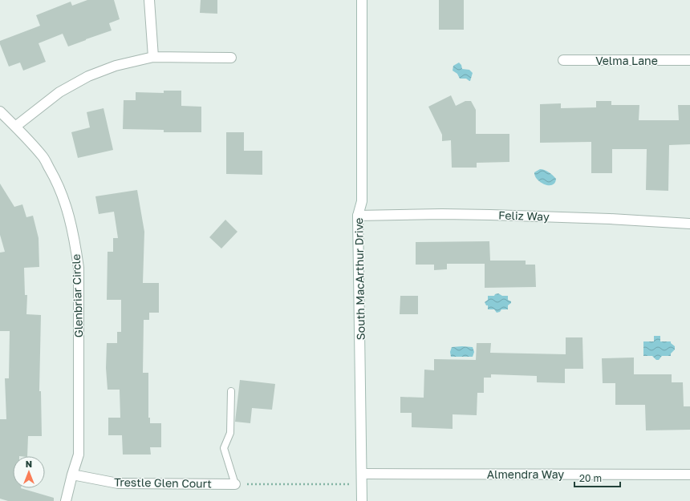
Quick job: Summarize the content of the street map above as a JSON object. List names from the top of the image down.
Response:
{
  "streets": {
    "street": [
      "Velma Lane",
      "Feliz Way",
      "South MacArthur Drive",
      "Glenbriar Circle",
      "Almendra Way",
      "Trestle Glen Court"
    ]
  },
  "crossings": [
    ["Feliz Way", "South MacArthur Drive"],
    ["South MacArthur Drive", "Almendra Way"],
    ["Glenbriar Circle", "Trestle Glen Court"]
  ],
  "scale_bar": "20 m",
  "north": "top"
}
